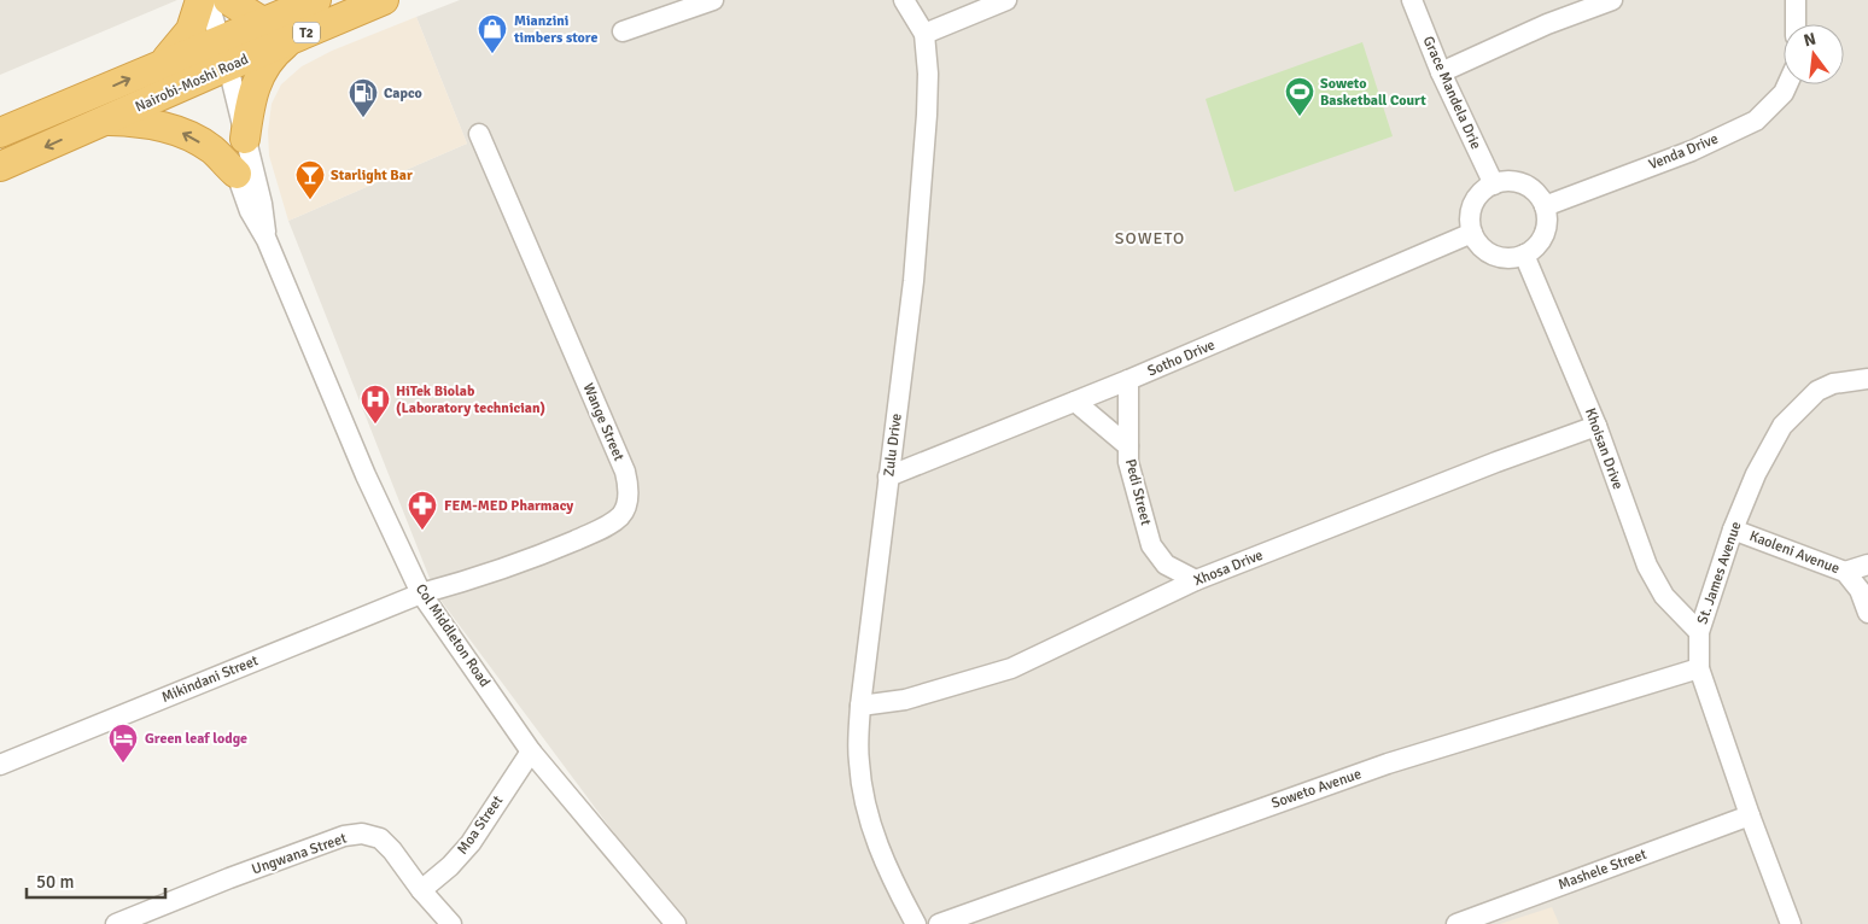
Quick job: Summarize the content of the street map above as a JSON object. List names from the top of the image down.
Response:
{
  "streets": {
    "highway": ["T2", "Nairobi-Moshi Road"],
    "street": [
      "Grace Mandela Drie",
      "Venda Drive",
      "Sotho Drive",
      "Wange Street",
      "Zulu Drive",
      "Khoisan Drive",
      "Pedi Street",
      "Kaoleni Avenue",
      "Xhosa Drive",
      "St. James Avenue",
      "Col Middleton Road",
      "Mikindani Street",
      "Soweto Avenue",
      "Moa Street",
      "Ungwana Street",
      "Mashele Street"
    ]
  },
  "crossings": [
    ["Nairobi-Moshi Road", "Col Middleton Road"],
    ["Grace Mandela Drie", "Venda Drive"],
    ["Grace Mandela Drie", "Sotho Drive"],
    ["Grace Mandela Drie", "Khoisan Drive"],
    ["Venda Drive", "Sotho Drive"],
    ["Venda Drive", "Khoisan Drive"],
    ["Sotho Drive", "Zulu Drive"],
    ["Sotho Drive", "Khoisan Drive"],
    ["Sotho Drive", "Pedi Street"],
    ["Wange Street", "Col Middleton Road"],
    ["Wange Street", "Mikindani Street"],
    ["Zulu Drive", "Xhosa Drive"],
    ["Khoisan Drive", "Xhosa Drive"],
    ["Khoisan Drive", "St. James Avenue"],
    ["Pedi Street", "Xhosa Drive"],
    ["Kaoleni Avenue", "St. James Avenue"],
    ["St. James Avenue", "Soweto Avenue"],
    ["St. James Avenue", "Mashele Street"],
    ["Col Middleton Road", "Mikindani Street"],
    ["Col Middleton Road", "Moa Street"],
    ["Moa Street", "Ungwana Street"]
  ],
  "districts": ["SOWETO"],
  "places": {
    "shop": ["Mianzini timbers store"],
    "sports": ["Soweto Basketball Court"],
    "fuel station": ["Capco"],
    "bar": ["Starlight Bar"],
    "hospital": ["HiTek Biolab (Laboratory technician)"],
    "pharmacy": ["FEM-MED Pharmacy"],
    "hotel": ["Green leaf lodge"]
  },
  "scale_bar": "50 m",
  "north": "top"
}
